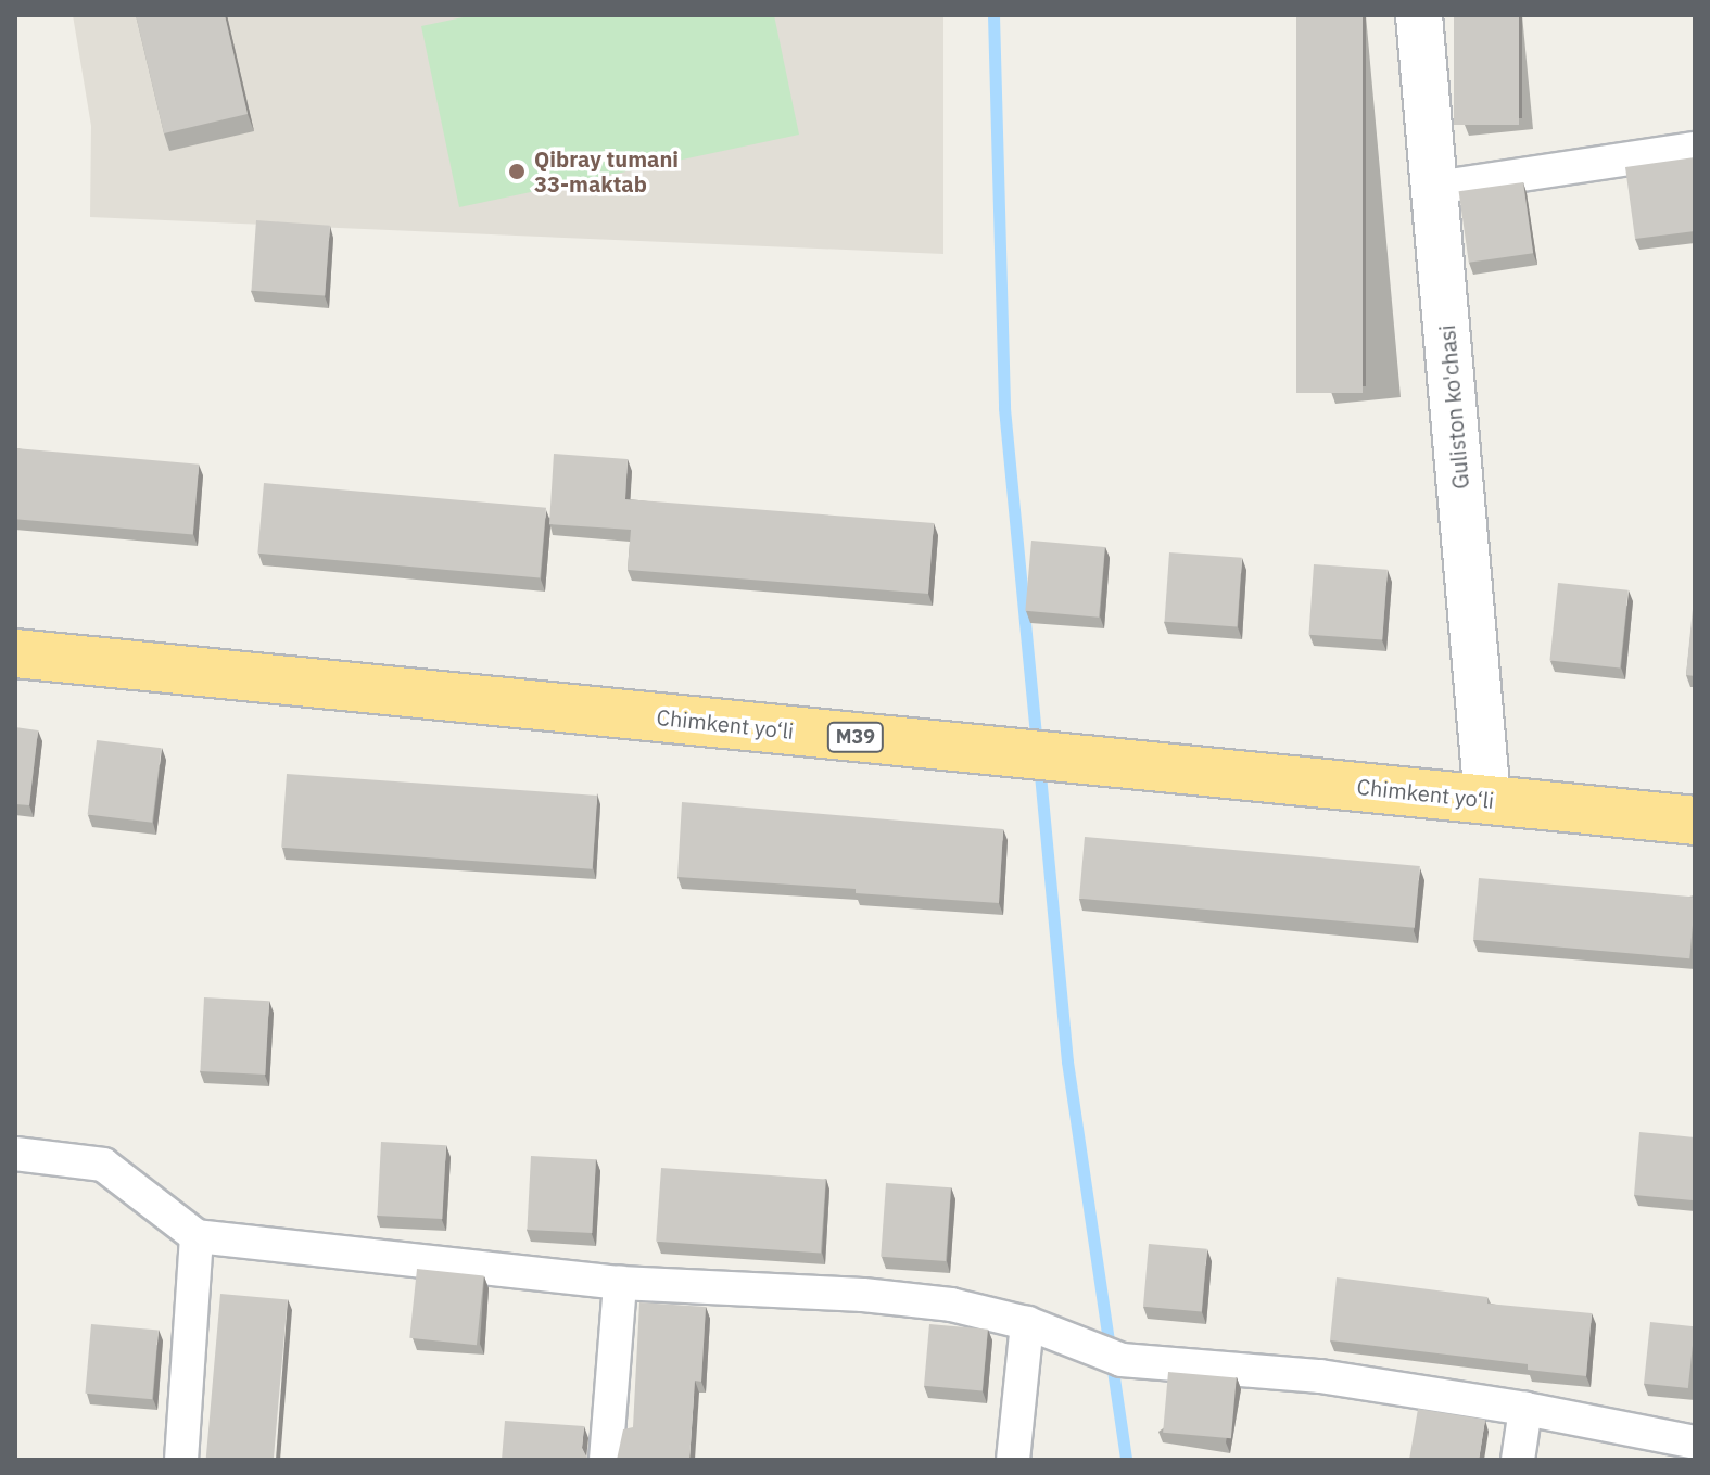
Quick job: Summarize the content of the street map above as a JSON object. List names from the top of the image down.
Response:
{
  "streets": {
    "highway": ["Chimkent yo‘li", "M39"],
    "main road": ["Guliston ko'chasi"]
  },
  "crossings": [
    ["Guliston ko'chasi", "Chimkent yo‘li"]
  ],
  "places": ["Qibray tumani 33-maktab"]
}
